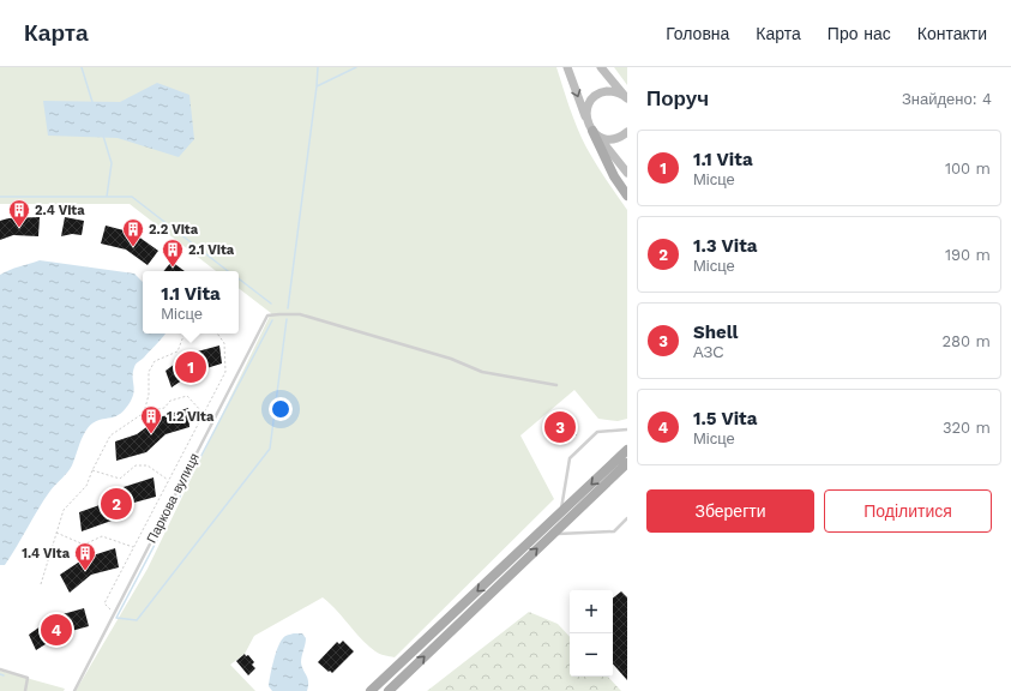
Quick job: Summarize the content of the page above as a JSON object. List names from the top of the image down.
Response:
{
  "streets": {
    "lane": ["Паркова вулиця"]
  },
  "places": {
    "building": [
      "2.4 Vita",
      "2.2 Vita",
      "2.1 Vita",
      "1.2 Vita",
      "1.4 Vita"
    ]
  },
  "page": {
    "header": "Карта",
    "nav": [
      "Головна",
      "Карта",
      "Про нас",
      "Контакти"
    ],
    "heading": ["Поруч", "Знайдено: 4"],
    "list": [
      {
        "mark": "1",
        "name": "1.1 Vita",
        "note": "Місце",
        "value": "100 m"
      },
      {
        "mark": "2",
        "name": "1.3 Vita",
        "note": "Місце",
        "value": "190 m"
      },
      {
        "mark": "3",
        "name": "Shell",
        "note": "АЗС",
        "value": "280 m"
      },
      {
        "mark": "4",
        "name": "1.5 Vita",
        "note": "Місце",
        "value": "320 m"
      }
    ],
    "popup": ["1.1 Vita", "Місце"],
    "pins": [
      "1",
      "3",
      "2",
      "4"
    ],
    "buttons": ["Зберегти", "Поділитися"],
    "map_buttons": ["+", "−"]
  }
}
